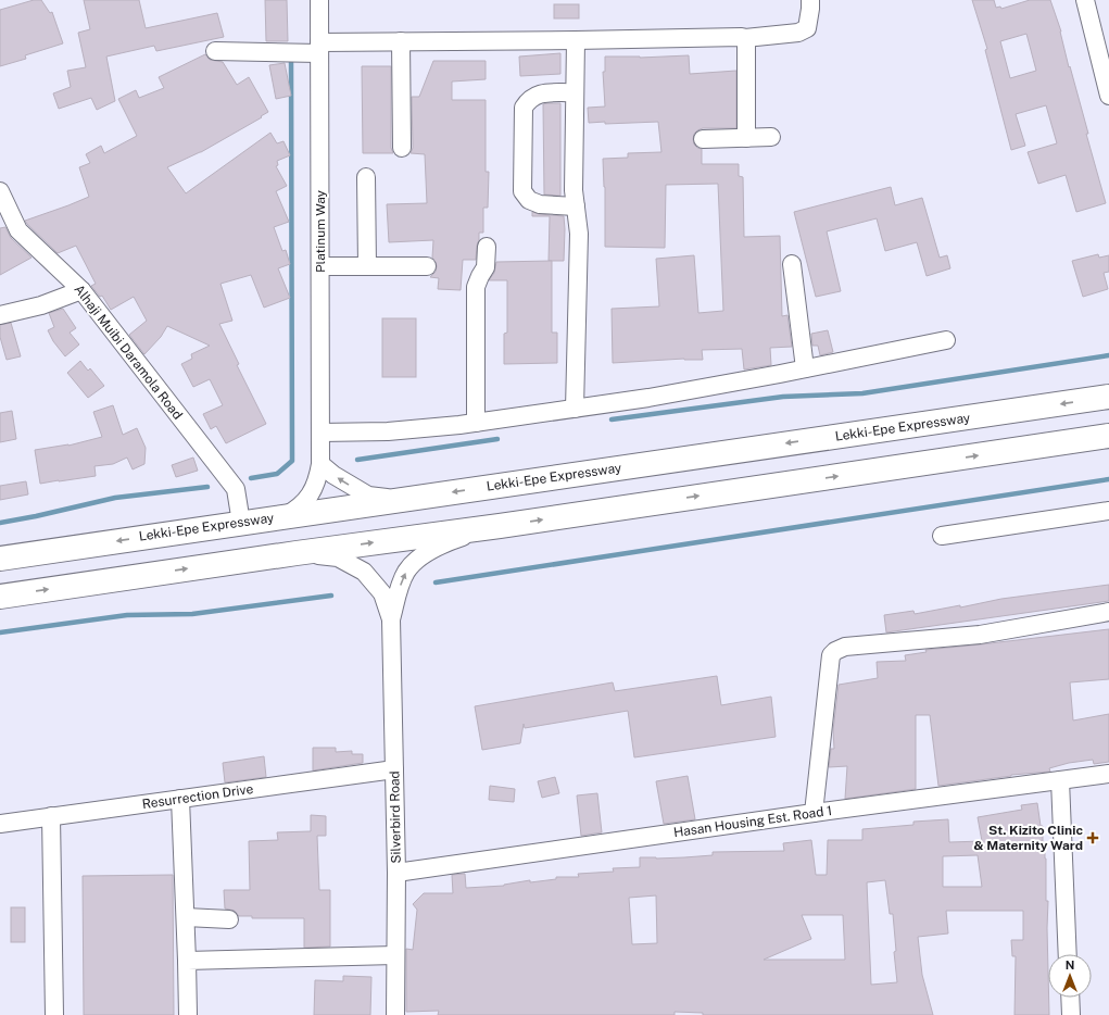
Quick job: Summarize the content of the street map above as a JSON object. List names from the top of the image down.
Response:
{
  "streets": {
    "highway": ["Lekki-Epe Expressway"],
    "street": [
      "Platinum Way",
      "Alhaji Muibi Daramola Road",
      "Resurrection Drive",
      "Silverbird Road",
      "Hasan Housing Est. Road 1"
    ]
  },
  "crossings": [
    ["Platinum Way", "Lekki-Epe Expressway"],
    ["Alhaji Muibi Daramola Road", "Lekki-Epe Expressway"],
    ["Resurrection Drive", "Silverbird Road"],
    ["Silverbird Road", "Hasan Housing Est. Road 1"]
  ],
  "places": {
    "health": ["St. Kizito Clinic & Maternity Ward"]
  },
  "north": "top"
}
